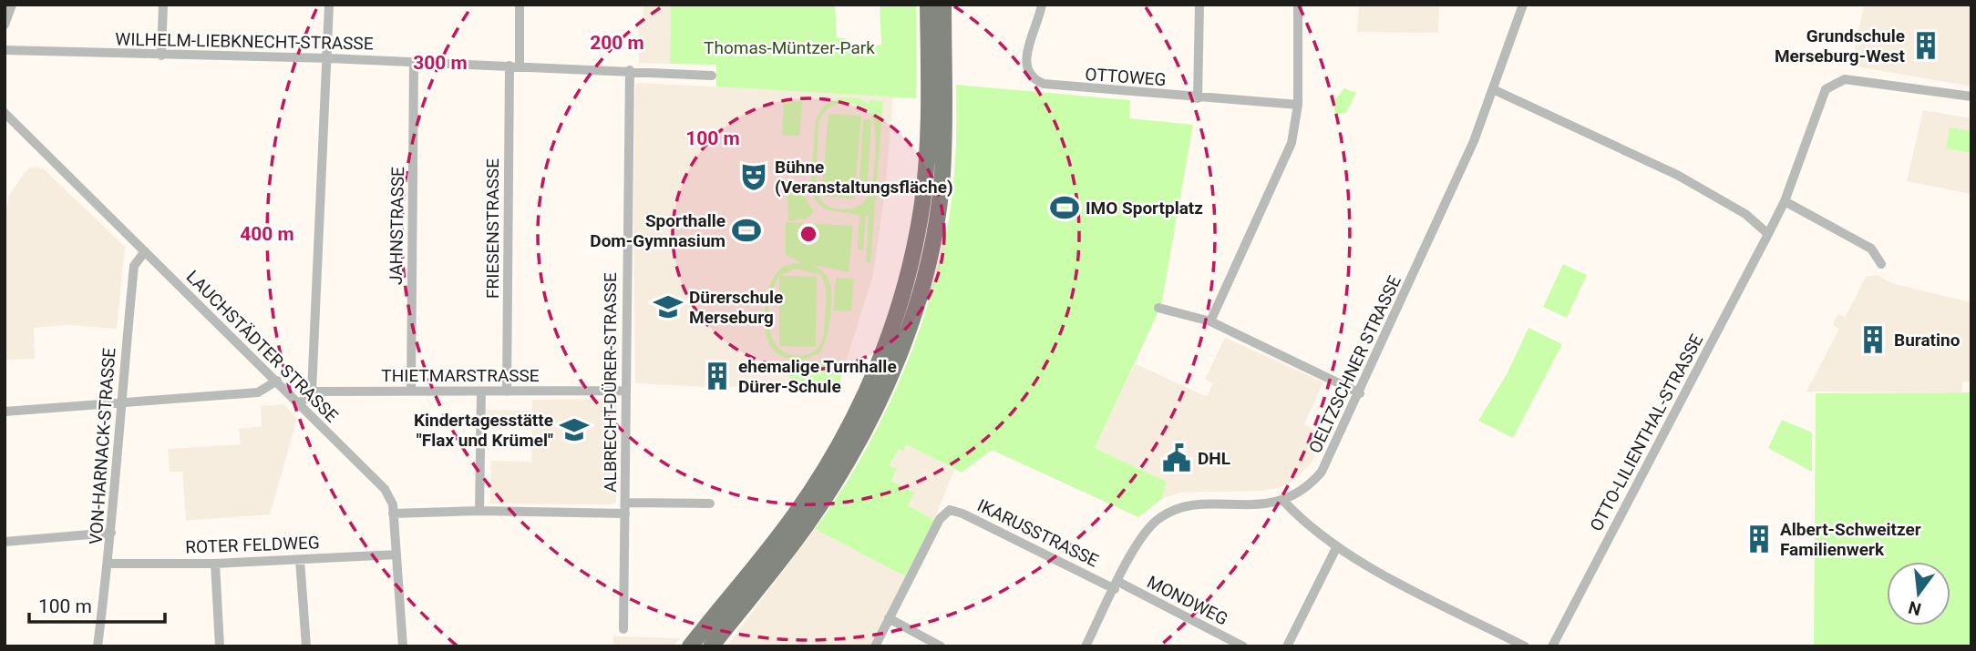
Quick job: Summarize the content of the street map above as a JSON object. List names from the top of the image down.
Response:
{
  "streets": {
    "street": [
      "WILHELM-LIEBKNECHT-STRASSE",
      "OTTOWEG",
      "JAHNSTRASSE",
      "FRIESENSTRASSE",
      "LAUCHSTÄDTER STRASSE",
      "OELTZSCHNER STRASSE",
      "THIETMARSTRASSE",
      "ALBRECHT-DÜRER-STRASSE",
      "OTTO-LILIENTHAL-STRASSE",
      "VON-HARNACK-STRASSE",
      "IKARUSSTRASSE",
      "ROTER FELDWEG",
      "MONDWEG"
    ]
  },
  "crossings": [
    ["WILHELM-LIEBKNECHT-STRASSE", "JAHNSTRASSE"],
    ["WILHELM-LIEBKNECHT-STRASSE", "FRIESENSTRASSE"],
    ["WILHELM-LIEBKNECHT-STRASSE", "ALBRECHT-DÜRER-STRASSE"],
    ["JAHNSTRASSE", "THIETMARSTRASSE"],
    ["FRIESENSTRASSE", "THIETMARSTRASSE"],
    ["LAUCHSTÄDTER STRASSE", "VON-HARNACK-STRASSE"],
    ["LAUCHSTÄDTER STRASSE", "ROTER FELDWEG"],
    ["OELTZSCHNER STRASSE", "IKARUSSTRASSE"],
    ["OELTZSCHNER STRASSE", "MONDWEG"],
    ["THIETMARSTRASSE", "ALBRECHT-DÜRER-STRASSE"],
    ["VON-HARNACK-STRASSE", "ROTER FELDWEG"],
    ["IKARUSSTRASSE", "MONDWEG"]
  ],
  "parks": ["Thomas-Müntzer-Park"],
  "places": {
    "building": [
      "Grundschule Merseburg-West",
      "Buratino",
      "ehemalige Turnhalle Dürer-Schule",
      "Albert-Schweitzer Familienwerk"
    ],
    "theatre": ["Bühne (Veranstaltungsfläche)"],
    "sports": ["IMO Sportplatz", "Sporthalle Dom-Gymnasium"],
    "school or university": ["Dürerschule Merseburg", "Kindertagesstätte \"Flax und Krümel\""],
    "public building": ["DHL"]
  },
  "scale_bar": "100 m",
  "north": "bottom",
  "rings": [
    "200 m",
    "300 m",
    "100 m",
    "400 m"
  ]
}
